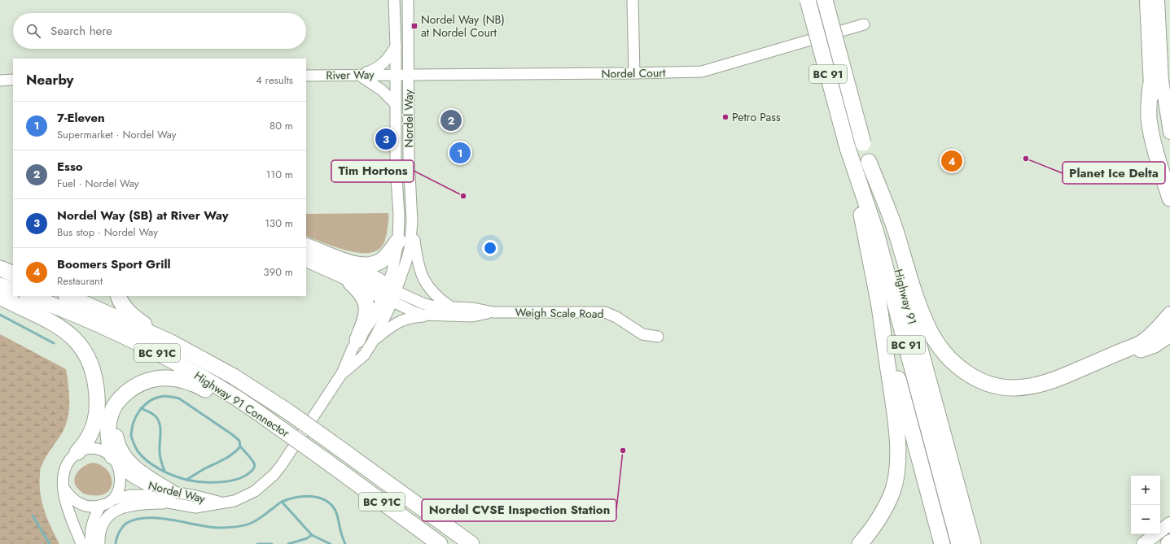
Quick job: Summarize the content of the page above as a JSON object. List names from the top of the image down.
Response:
{
  "streets": {
    "highway": [
      "BC 91",
      "Highway 91",
      "BC 91C",
      "Highway 91 Connector"
    ],
    "street": [
      "Nordel Court",
      "River Way",
      "Nordel Way",
      "Weigh Scale Road"
    ]
  },
  "crossings": [
    ["Nordel Court", "River Way"],
    ["Nordel Court", "Nordel Way"],
    ["BC 91", "Highway 91"],
    ["River Way", "Nordel Way"],
    ["Nordel Way", "Weigh Scale Road"]
  ],
  "places": {
    "transit": ["Nordel Way (NB) at Nordel Court"],
    "other": [
      "Petro Pass",
      "Planet Ice Delta",
      "Tim Hortons",
      "Nordel CVSE Inspection Station"
    ]
  },
  "page": {
    "search": "Search here",
    "heading": ["Nearby", "4 results"],
    "list": [
      {
        "mark": "1",
        "name": "7-Eleven",
        "note": "Supermarket · Nordel Way",
        "value": "80 m"
      },
      {
        "mark": "2",
        "name": "Esso",
        "note": "Fuel · Nordel Way",
        "value": "110 m"
      },
      {
        "mark": "3",
        "name": "Nordel Way (SB) at River Way",
        "note": "Bus stop · Nordel Way",
        "value": "130 m"
      },
      {
        "mark": "4",
        "name": "Boomers Sport Grill",
        "note": "Restaurant",
        "value": "390 m"
      }
    ],
    "pins": [
      "2",
      "3",
      "1",
      "4"
    ],
    "map_buttons": ["+", "−"]
  }
}
